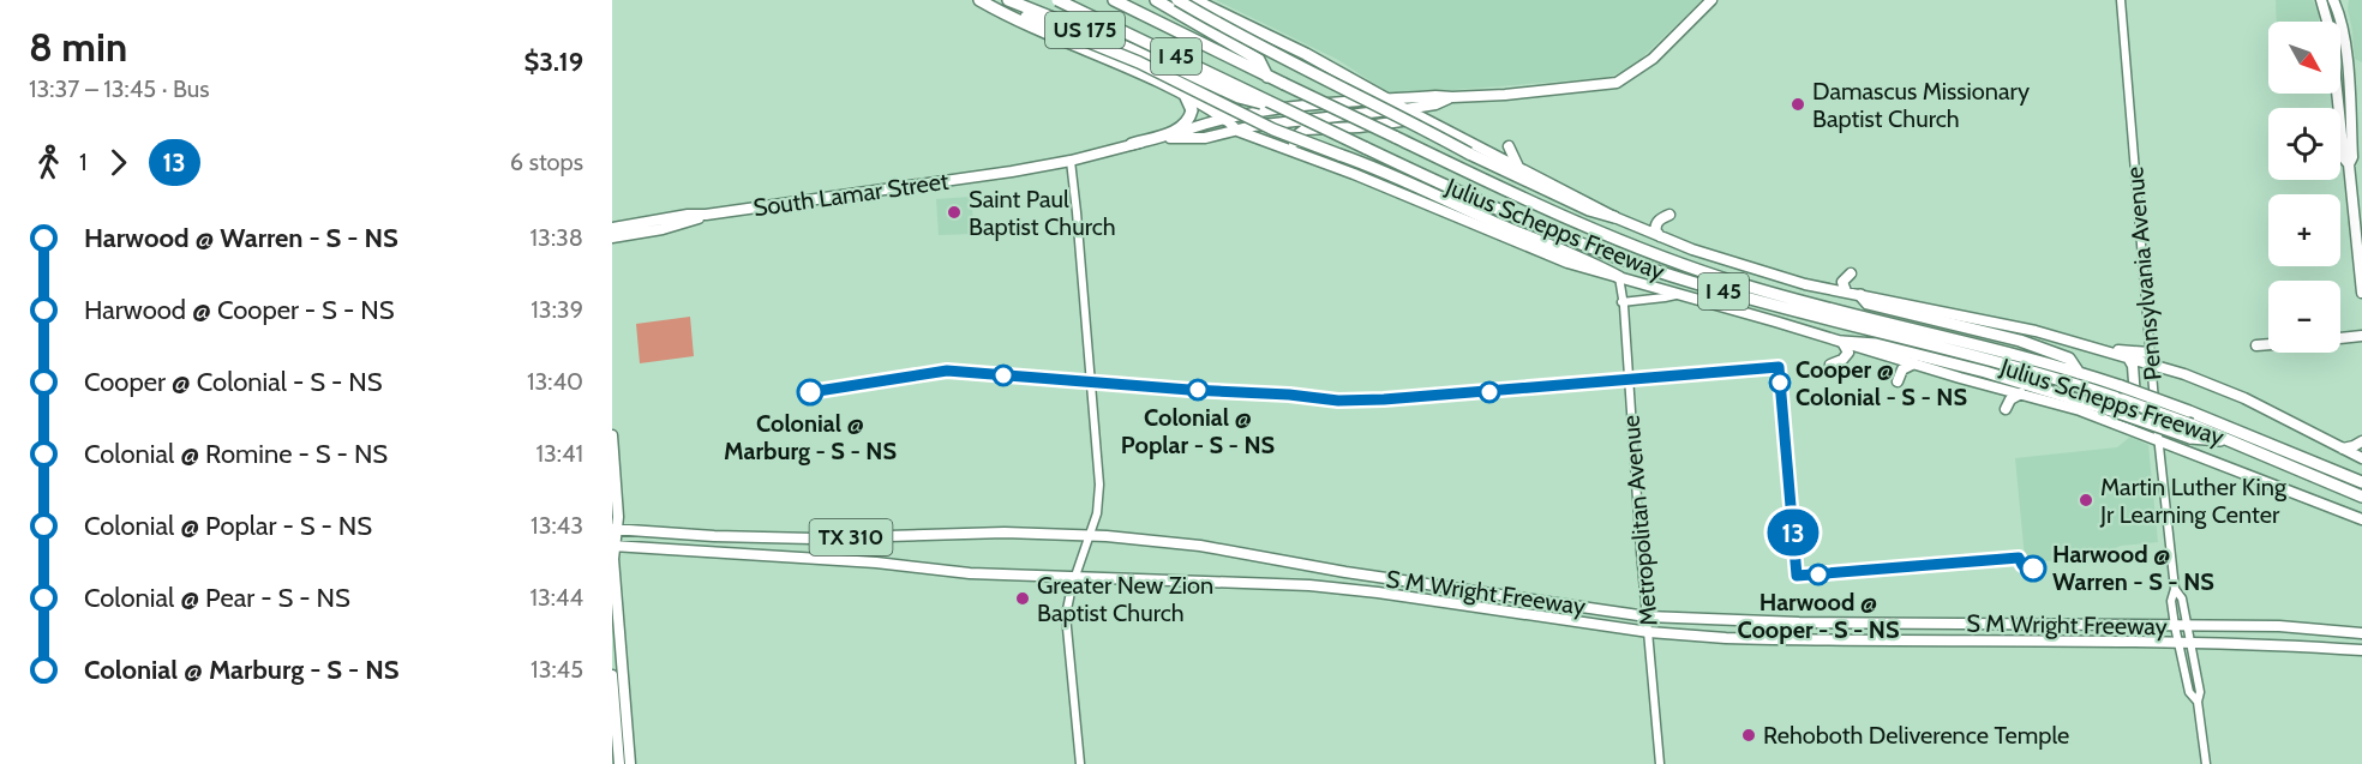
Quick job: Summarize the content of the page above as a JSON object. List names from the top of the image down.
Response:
{
  "streets": {
    "highway": ["US 175", "I 45", "Julius Schepps Freeway"],
    "main road": ["South Lamar Street", "TX 310", "S M Wright Freeway"],
    "street": ["Pennsylvania Avenue", "Metropolitan Avenue"]
  },
  "crossings": [
    ["US 175", "Julius Schepps Freeway"],
    ["South Lamar Street", "Julius Schepps Freeway"],
    ["Julius Schepps Freeway", "Pennsylvania Avenue"],
    ["Julius Schepps Freeway", "Metropolitan Avenue"],
    ["Pennsylvania Avenue", "S M Wright Freeway"],
    ["Metropolitan Avenue", "S M Wright Freeway"]
  ],
  "places": [
    "Damascus Missionary Baptist Church",
    "Saint Paul Baptist Church",
    "Cooper @ Colonial - S - NS",
    "Colonial @ Poplar - S - NS",
    "Colonial @ Marburg - S - NS",
    "Martin Luther King Jr Learning Center",
    "Harwood @ Warren - S - NS",
    "Harwood @ Cooper - S - NS",
    "Greater New Zion Baptist Church",
    "Rehoboth Deliverence Temple"
  ],
  "lines": ["bus line 13"],
  "north": "bottom right",
  "page": {
    "heading": ["8 min", "13:37 – 13:45 · Bus", "$3.19"],
    "on_map": "13",
    "map_buttons": ["+", "−"],
    "legs": ["1", "13", "6 stops"],
    "list": [
      {
        "name": "Harwood @ Warren - S - NS",
        "value": "13:38"
      },
      {
        "name": "Harwood @ Cooper - S - NS",
        "value": "13:39"
      },
      {
        "name": "Cooper @ Colonial - S - NS",
        "value": "13:40"
      },
      {
        "name": "Colonial @ Romine - S - NS",
        "value": "13:41"
      },
      {
        "name": "Colonial @ Poplar - S - NS",
        "value": "13:43"
      },
      {
        "name": "Colonial @ Pear - S - NS",
        "value": "13:44"
      },
      {
        "name": "Colonial @ Marburg - S - NS",
        "value": "13:45"
      }
    ]
  }
}
